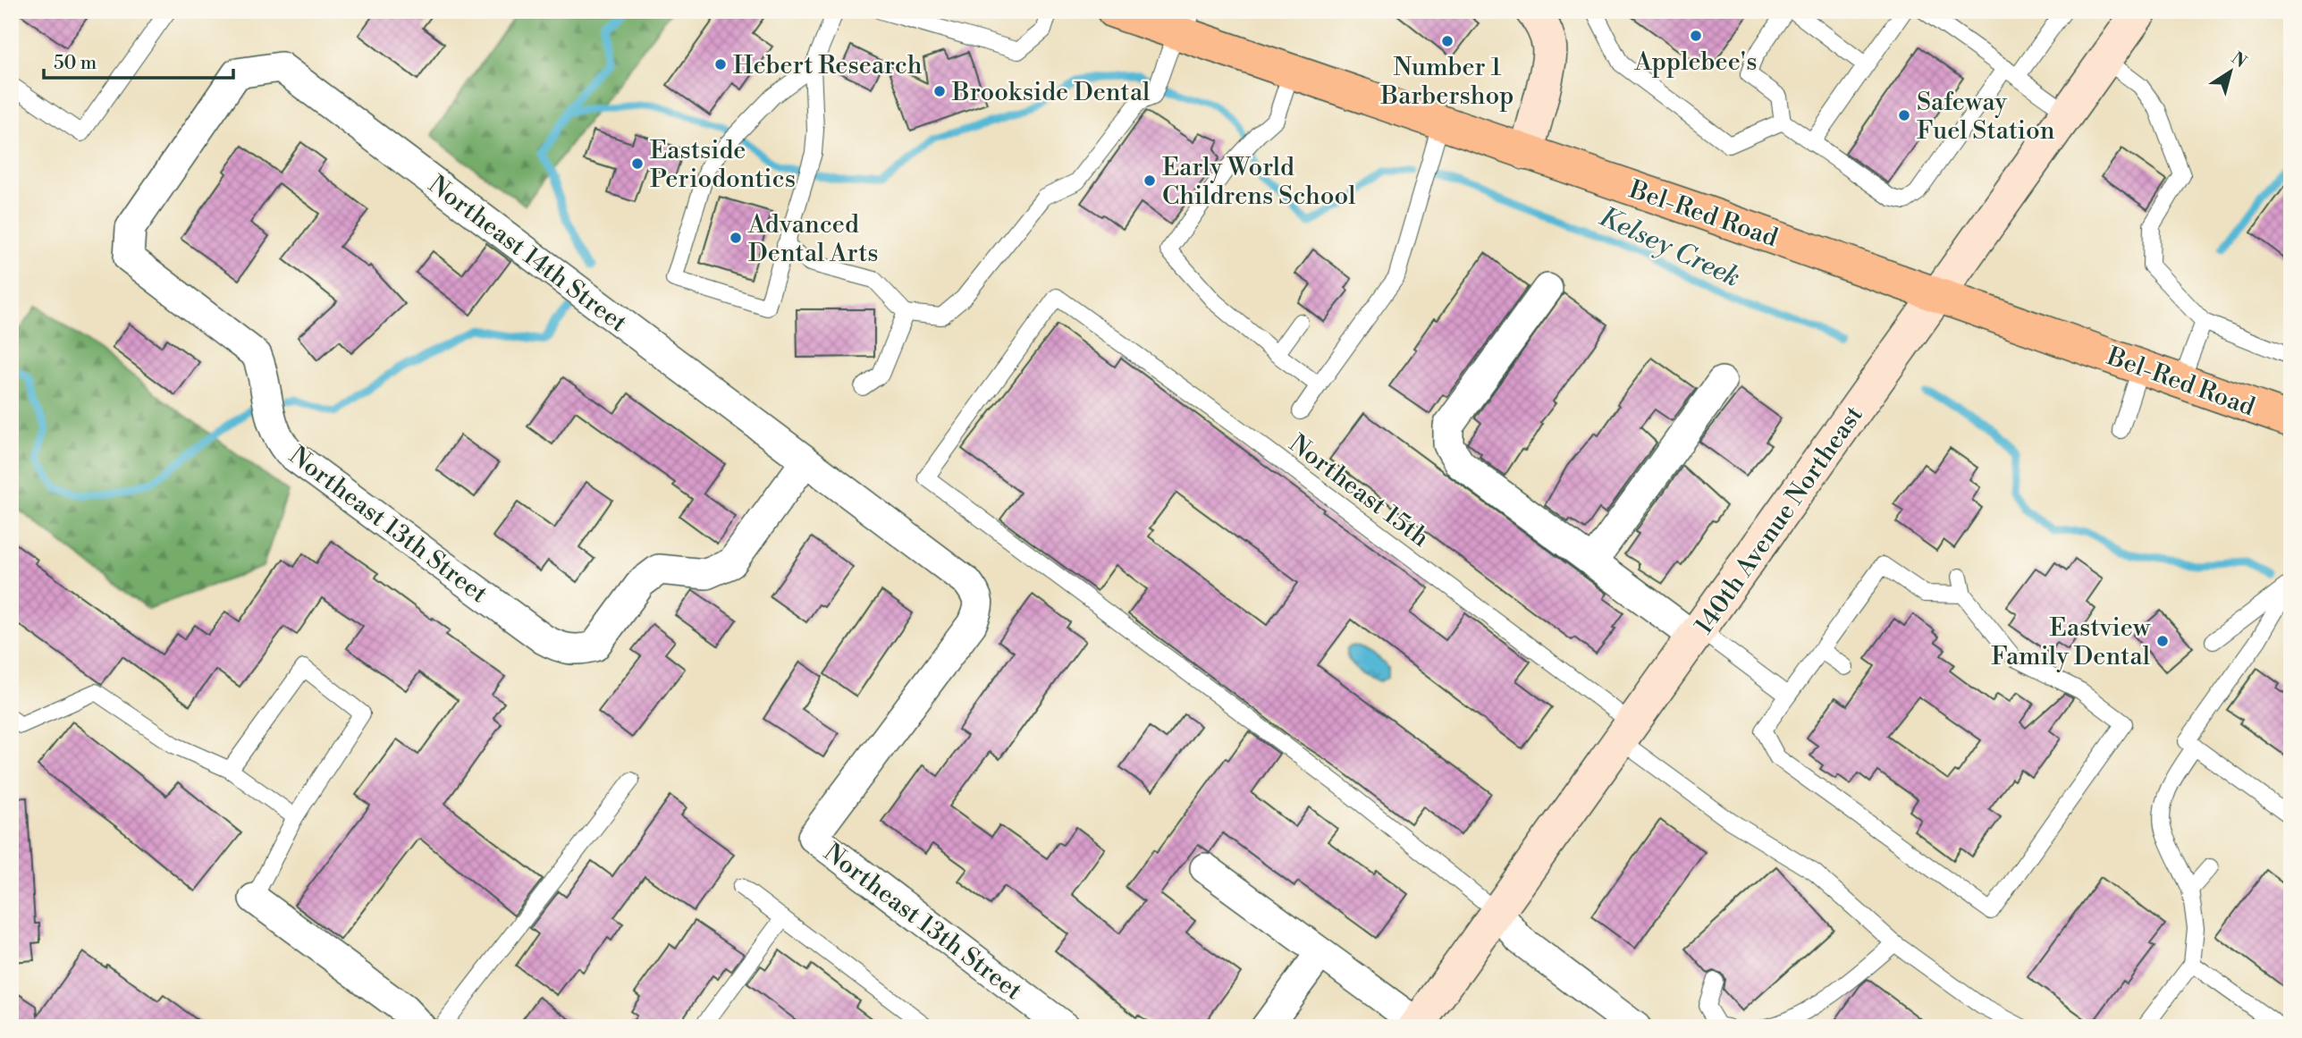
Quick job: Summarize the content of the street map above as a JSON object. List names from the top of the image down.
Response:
{
  "streets": {
    "main road": ["Bel-Red Road", "140th Avenue Northeast"],
    "street": ["Northeast 14th Street", "Northeast 13th Street"],
    "lane": ["Northeast 15th"]
  },
  "crossings": [
    ["Bel-Red Road", "140th Avenue Northeast"],
    ["Northeast 14th Street", "Northeast 13th Street"],
    ["Northeast 15th", "140th Avenue Northeast"]
  ],
  "water": ["Kelsey Creek"],
  "places": [
    "Applebee's",
    "Number 1 Barbershop",
    "Hebert Research",
    "Brookside Dental",
    "Safeway Fuel Station",
    "Eastside Periodontics",
    "Early World Childrens School",
    "Advanced Dental Arts",
    "Eastview Family Dental"
  ],
  "scale_bar": "50 m",
  "north": "top right"
}
